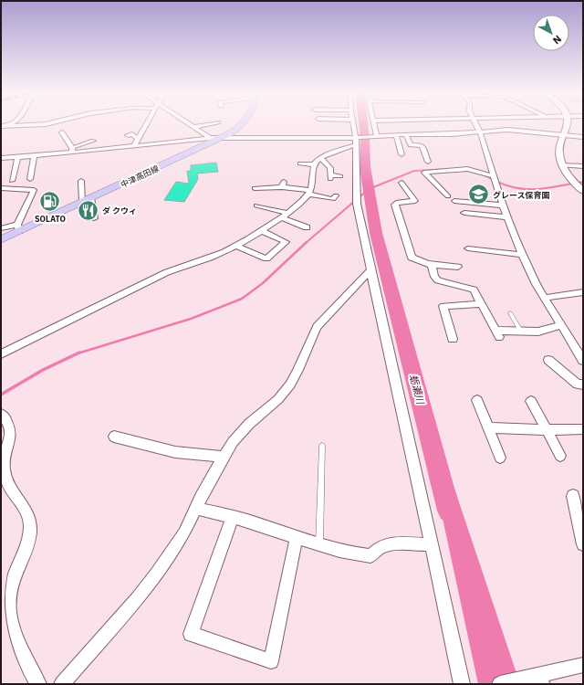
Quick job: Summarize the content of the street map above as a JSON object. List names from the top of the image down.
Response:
{
  "streets": {
    "main road": ["中津高田線"]
  },
  "water": ["蛎瀬川"],
  "places": {
    "school or university": ["グレース保育園"],
    "fuel station": ["SOLATO"],
    "restaurant": ["ダ クウィ"]
  },
  "north": "bottom right"
}
